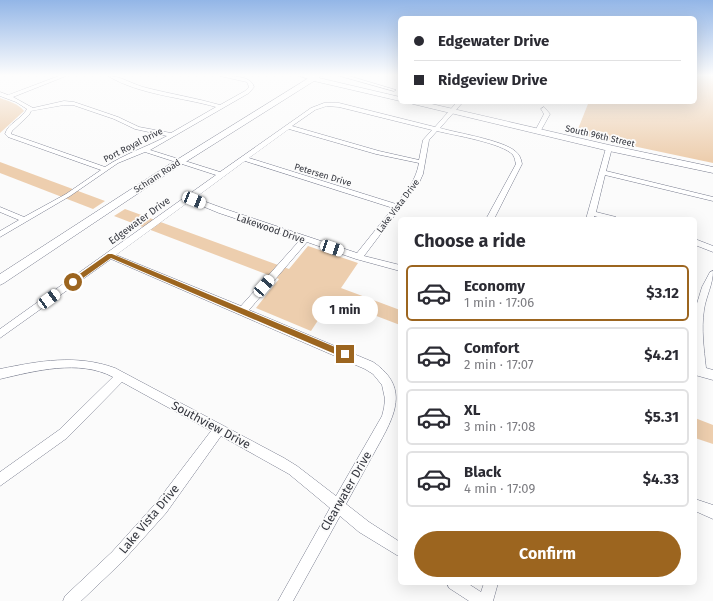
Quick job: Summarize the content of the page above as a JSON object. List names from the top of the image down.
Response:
{
  "streets": {
    "main road": ["South 96th Street", "Schram Road"],
    "street": [
      "Port Royal Drive",
      "Petersen Drive",
      "Lake Vista Drive",
      "Edgewater Drive",
      "Lakewood Drive",
      "Southview Drive",
      "Clearwater Drive"
    ]
  },
  "crossings": [
    ["South 96th Street", "Lake Vista Drive"],
    ["Petersen Drive", "Lake Vista Drive"],
    ["Petersen Drive", "Edgewater Drive"],
    ["Lake Vista Drive", "Edgewater Drive"],
    ["Lake Vista Drive", "Lakewood Drive"],
    ["Lake Vista Drive", "Southview Drive"],
    ["Edgewater Drive", "Lakewood Drive"],
    ["Southview Drive", "Clearwater Drive"]
  ],
  "page": {
    "banner": ["Edgewater Drive", "Ridgeview Drive"],
    "heading": "Choose a ride",
    "list": [
      {
        "name": "Economy",
        "note": "1 min · 17:06",
        "value": "$3.12"
      },
      {
        "name": "Comfort",
        "note": "2 min · 17:07",
        "value": "$4.21"
      },
      {
        "name": "XL",
        "note": "3 min · 17:08",
        "value": "$5.31"
      },
      {
        "name": "Black",
        "note": "4 min · 17:09",
        "value": "$4.33"
      }
    ],
    "bubble": "1 min",
    "buttons": "Confirm"
  }
}
